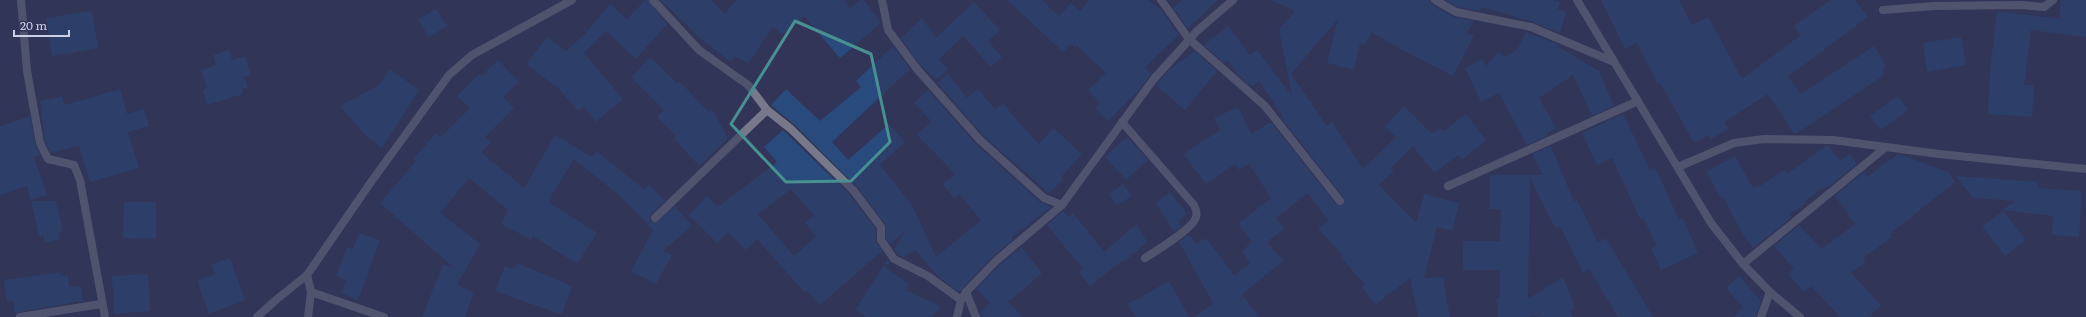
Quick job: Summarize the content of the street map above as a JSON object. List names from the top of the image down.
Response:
{
  "scale_bar": "20 m"
}
